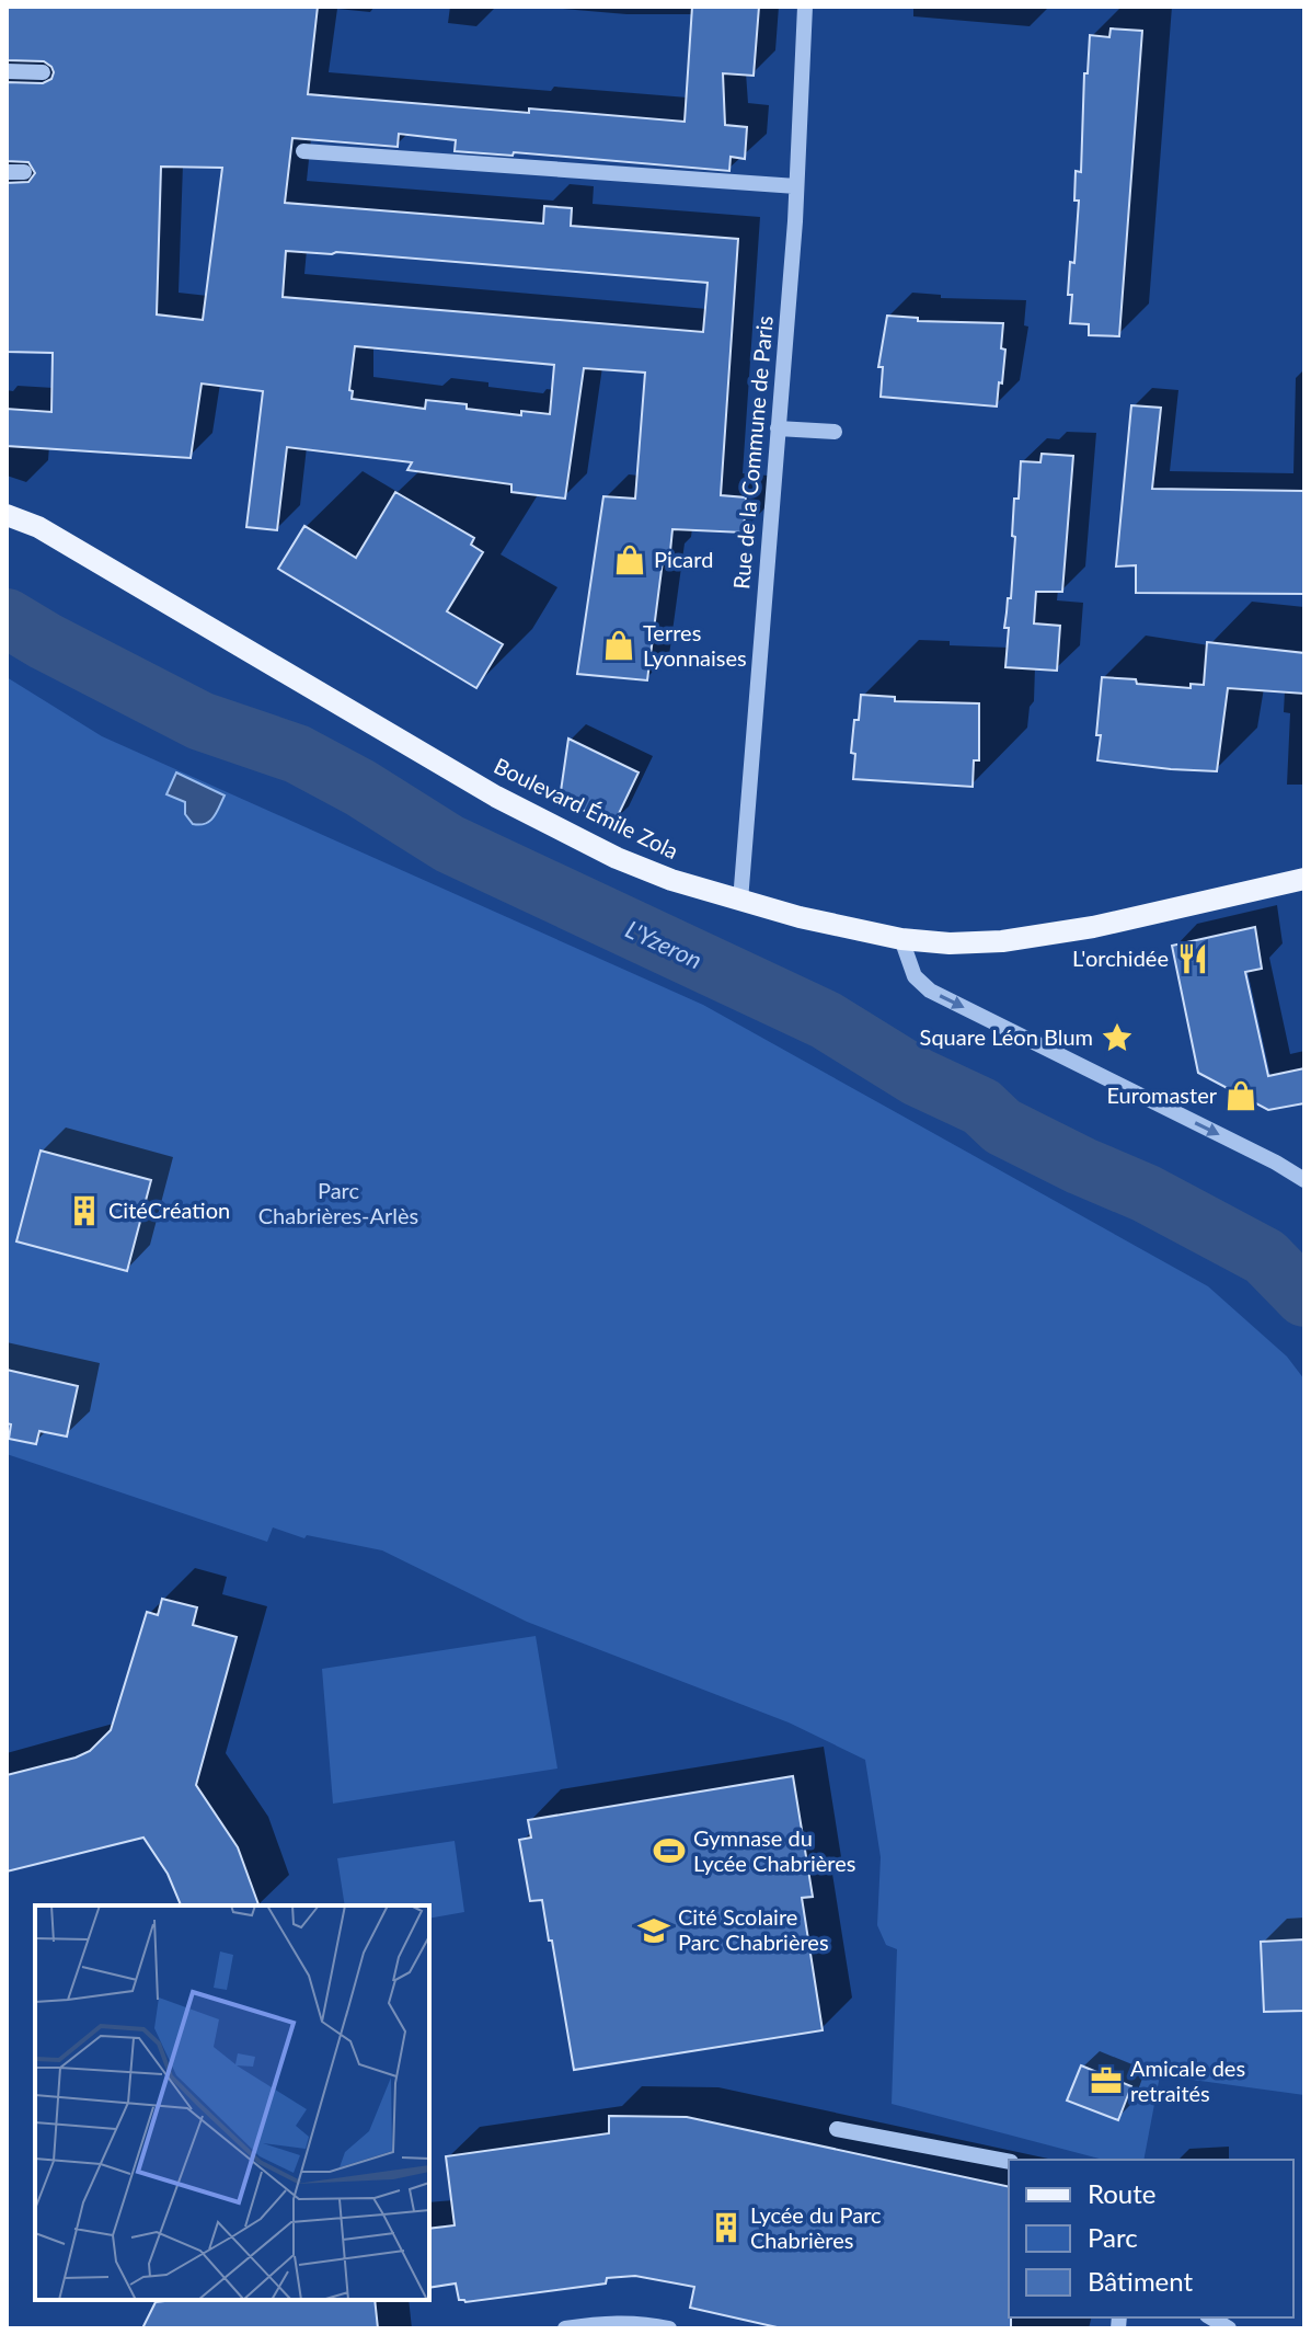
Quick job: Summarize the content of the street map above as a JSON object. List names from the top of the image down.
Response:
{
  "streets": {
    "main road": ["Boulevard Émile Zola"],
    "street": ["Rue de la Commune de Paris"]
  },
  "crossings": [
    ["Rue de la Commune de Paris", "Boulevard Émile Zola"]
  ],
  "water": ["L'Yzeron"],
  "parks": ["Parc Chabrières-Arlès"],
  "places": {
    "shop": ["Picard", "Terres Lyonnaises", "Euromaster"],
    "restaurant": ["L'orchidée"],
    "place": ["Square Léon Blum"],
    "building": ["CitéCréation", "Lycée du Parc Chabrières"],
    "sports": ["Gymnase du Lycée Chabrières"],
    "school or university": ["Cité Scolaire Parc Chabrières"],
    "office": ["Amicale des retraités"]
  },
  "legend": ["Route", "Parc", "Bâtiment"]
}
